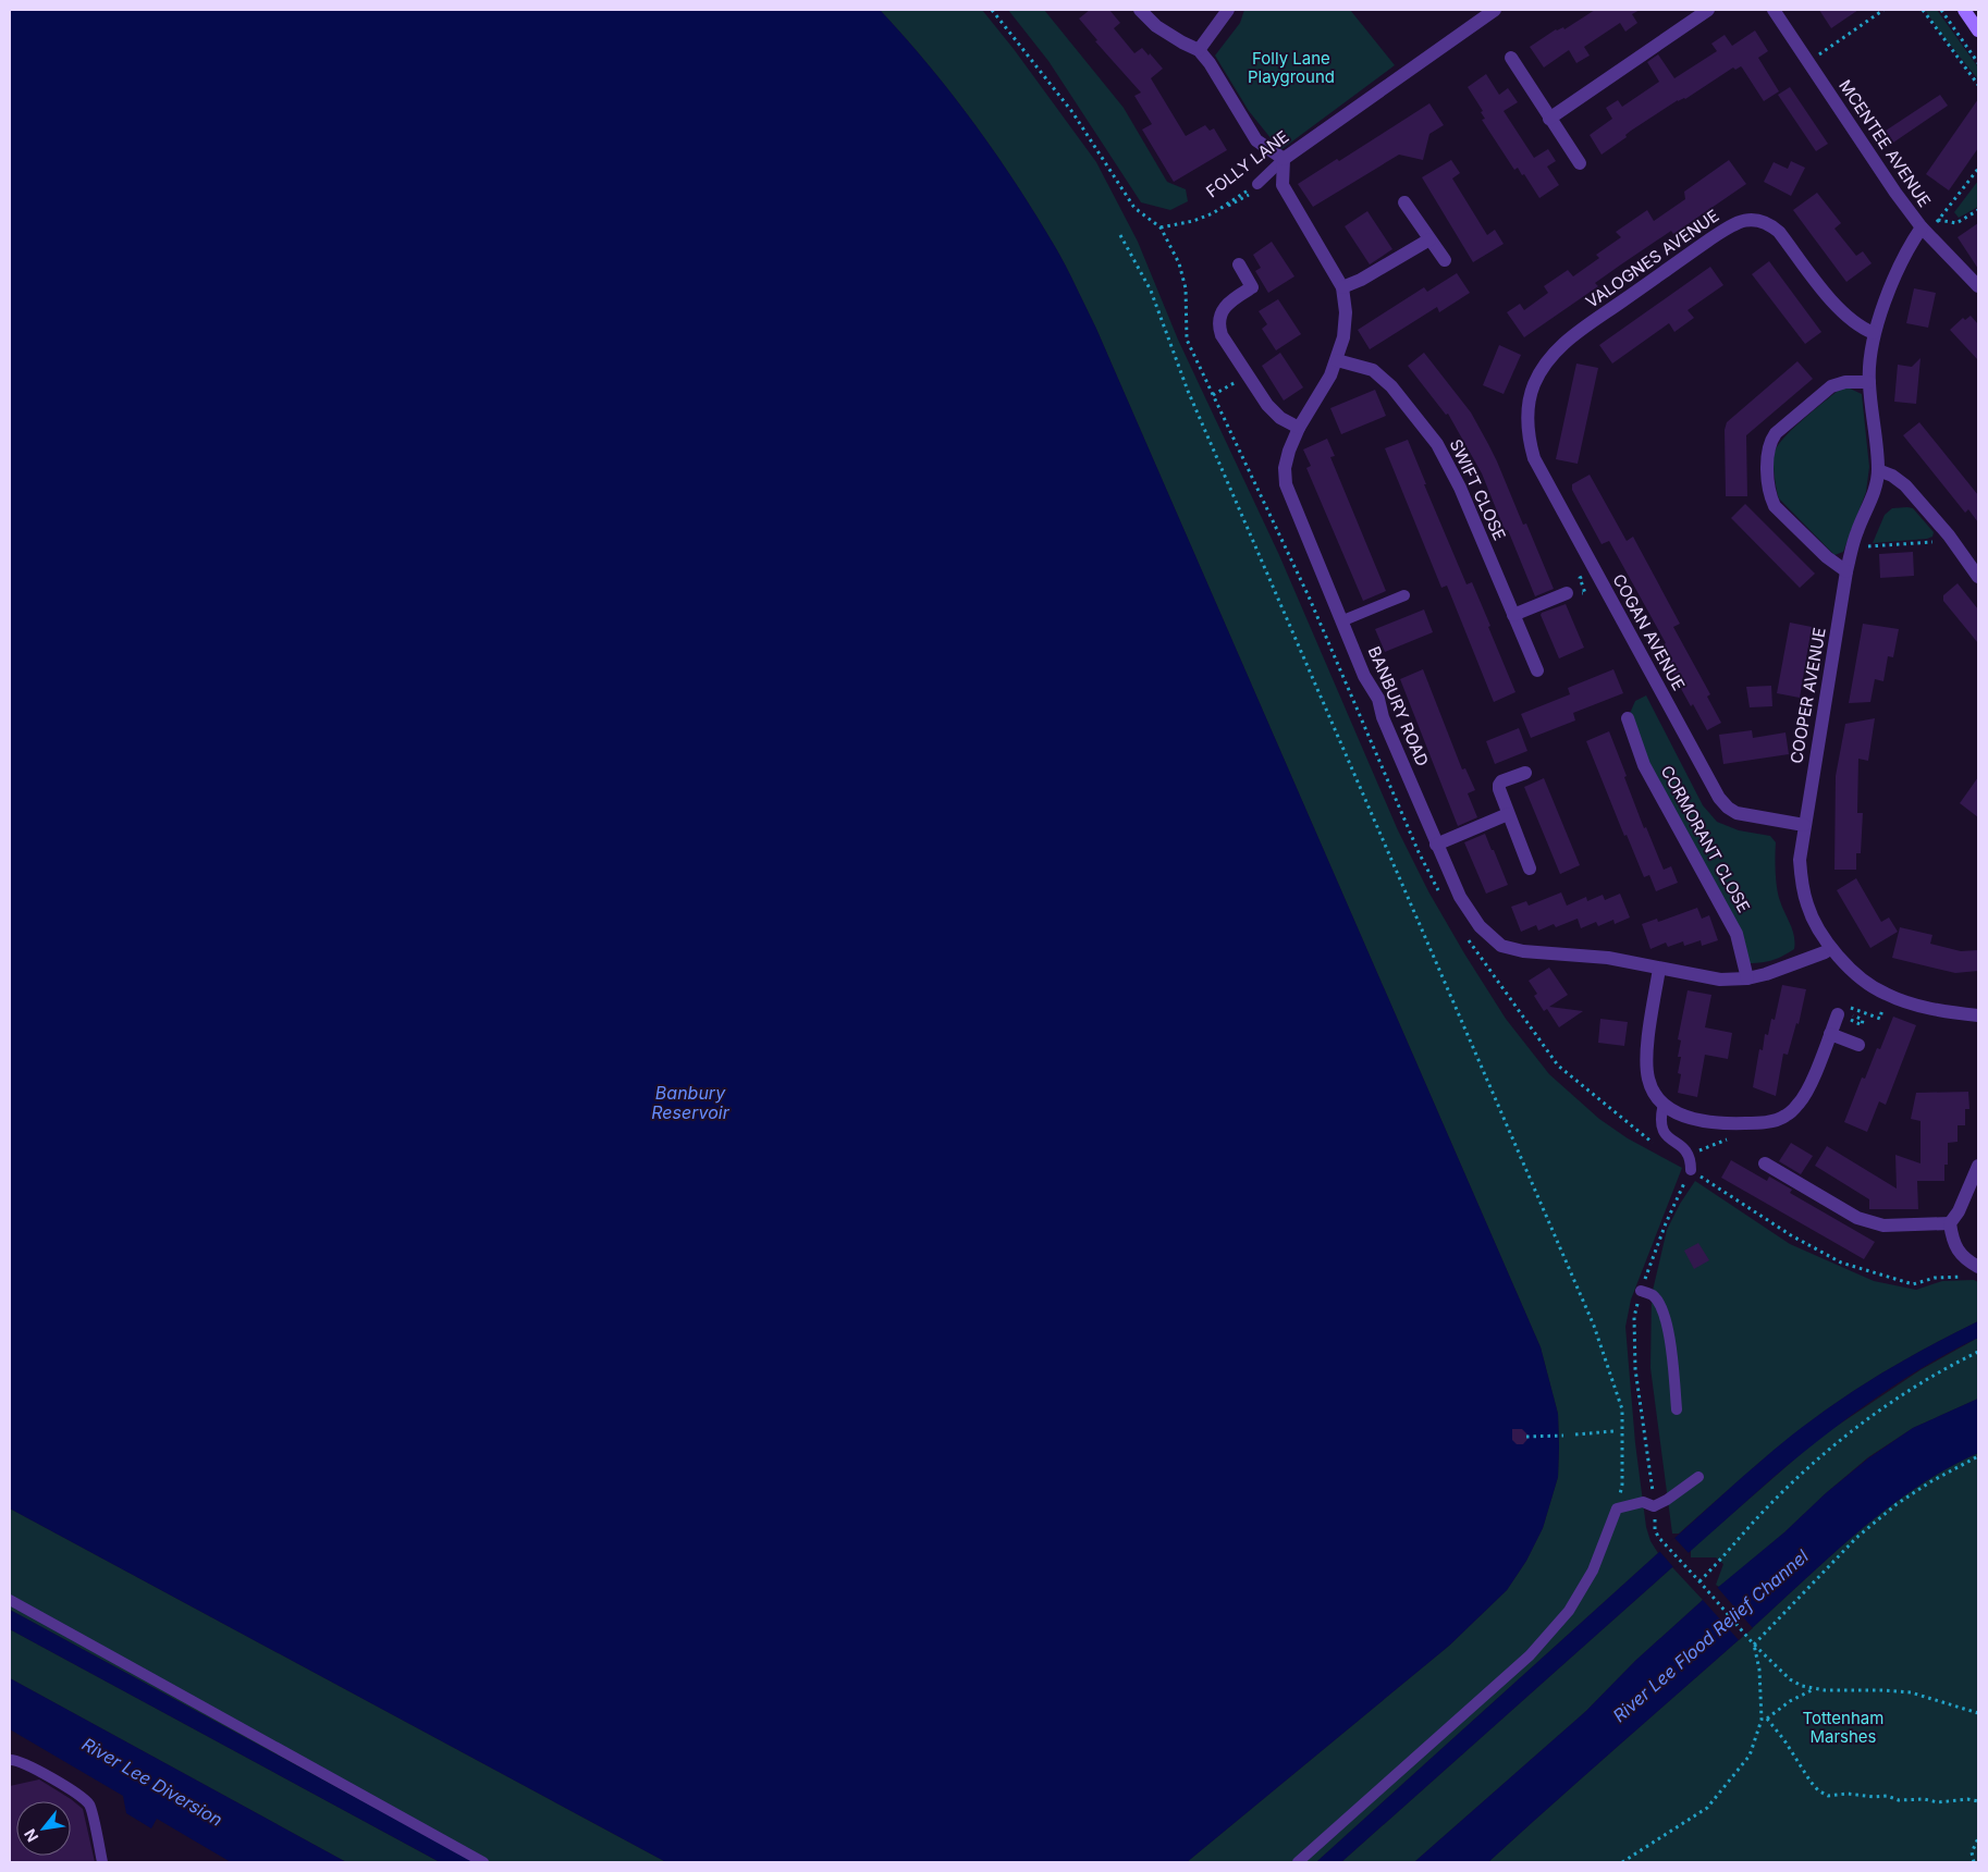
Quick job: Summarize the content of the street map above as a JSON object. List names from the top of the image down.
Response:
{
  "streets": {
    "street": [
      "MCENTEE AVENUE",
      "FOLLY LANE",
      "VALOGNES AVENUE",
      "SWIFT CLOSE",
      "COGAN AVENUE",
      "COOPER AVENUE",
      "BANBURY ROAD",
      "CORMORANT CLOSE"
    ]
  },
  "crossings": [
    ["MCENTEE AVENUE", "COOPER AVENUE"],
    ["FOLLY LANE", "BANBURY ROAD"],
    ["VALOGNES AVENUE", "COGAN AVENUE"],
    ["VALOGNES AVENUE", "COOPER AVENUE"],
    ["SWIFT CLOSE", "BANBURY ROAD"],
    ["COGAN AVENUE", "COOPER AVENUE"],
    ["COOPER AVENUE", "BANBURY ROAD"],
    ["BANBURY ROAD", "CORMORANT CLOSE"]
  ],
  "water": ["Banbury Reservoir", "River Lee Flood Relief Channel", "River Lee Diversion"],
  "parks": ["Folly Lane Playground", "Tottenham Marshes"],
  "north": "bottom left"
}
